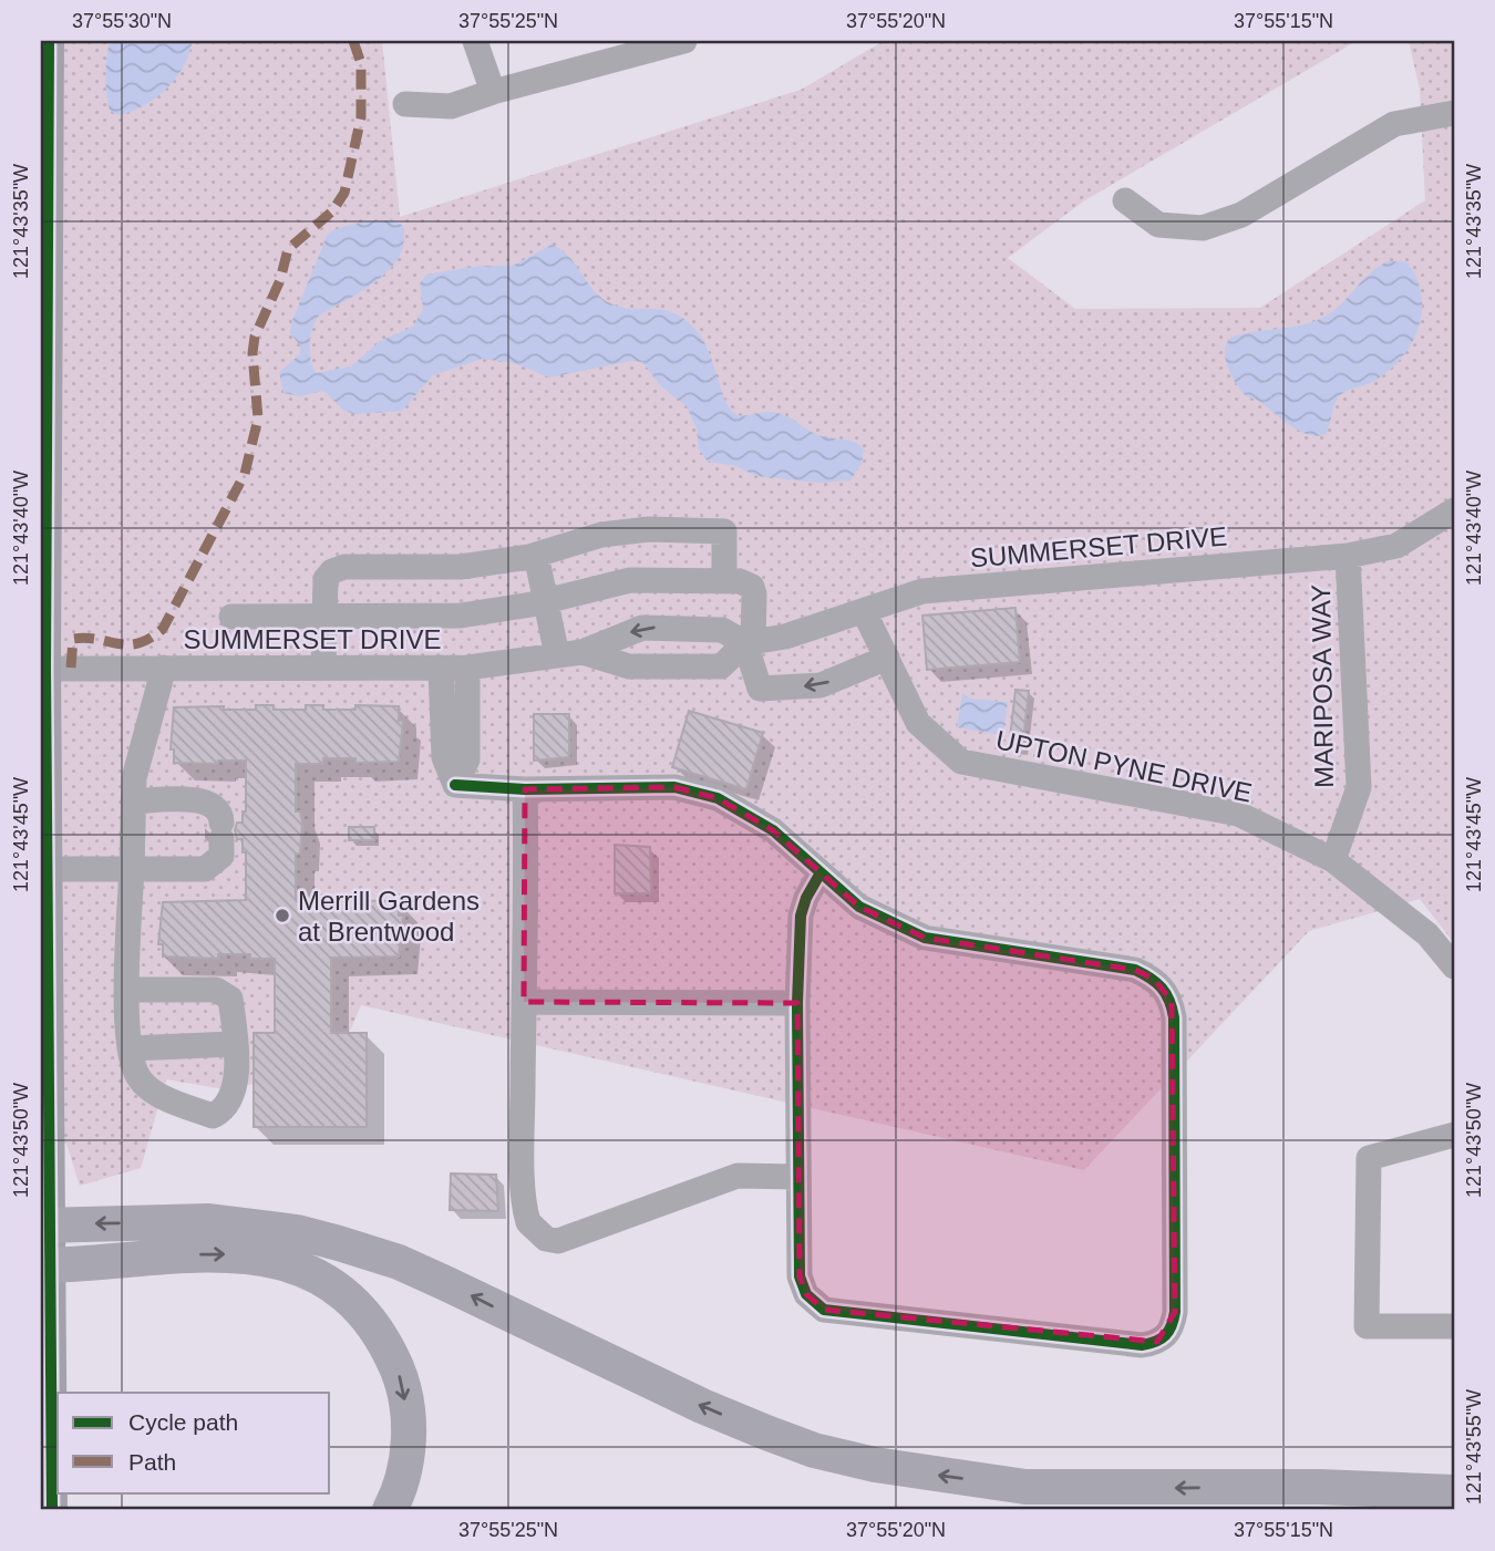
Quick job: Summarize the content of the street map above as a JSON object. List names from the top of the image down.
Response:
{
  "streets": {
    "street": ["SUMMERSET DRIVE", "MARIPOSA WAY", "UPTON PYNE DRIVE"]
  },
  "crossings": [
    ["SUMMERSET DRIVE", "MARIPOSA WAY"],
    ["SUMMERSET DRIVE", "UPTON PYNE DRIVE"],
    ["MARIPOSA WAY", "UPTON PYNE DRIVE"]
  ],
  "places": ["Merrill Gardens at Brentwood"],
  "legend": ["Cycle path", "Path"],
  "coordinates": [
    "37°55'30\"N",
    "37°55'25\"N",
    "37°55'20\"N",
    "37°55'15\"N",
    "121°43'35\"W",
    "121°43'40\"W",
    "121°43'45\"W",
    "121°43'50\"W",
    "121°43'55\"W"
  ]
}
